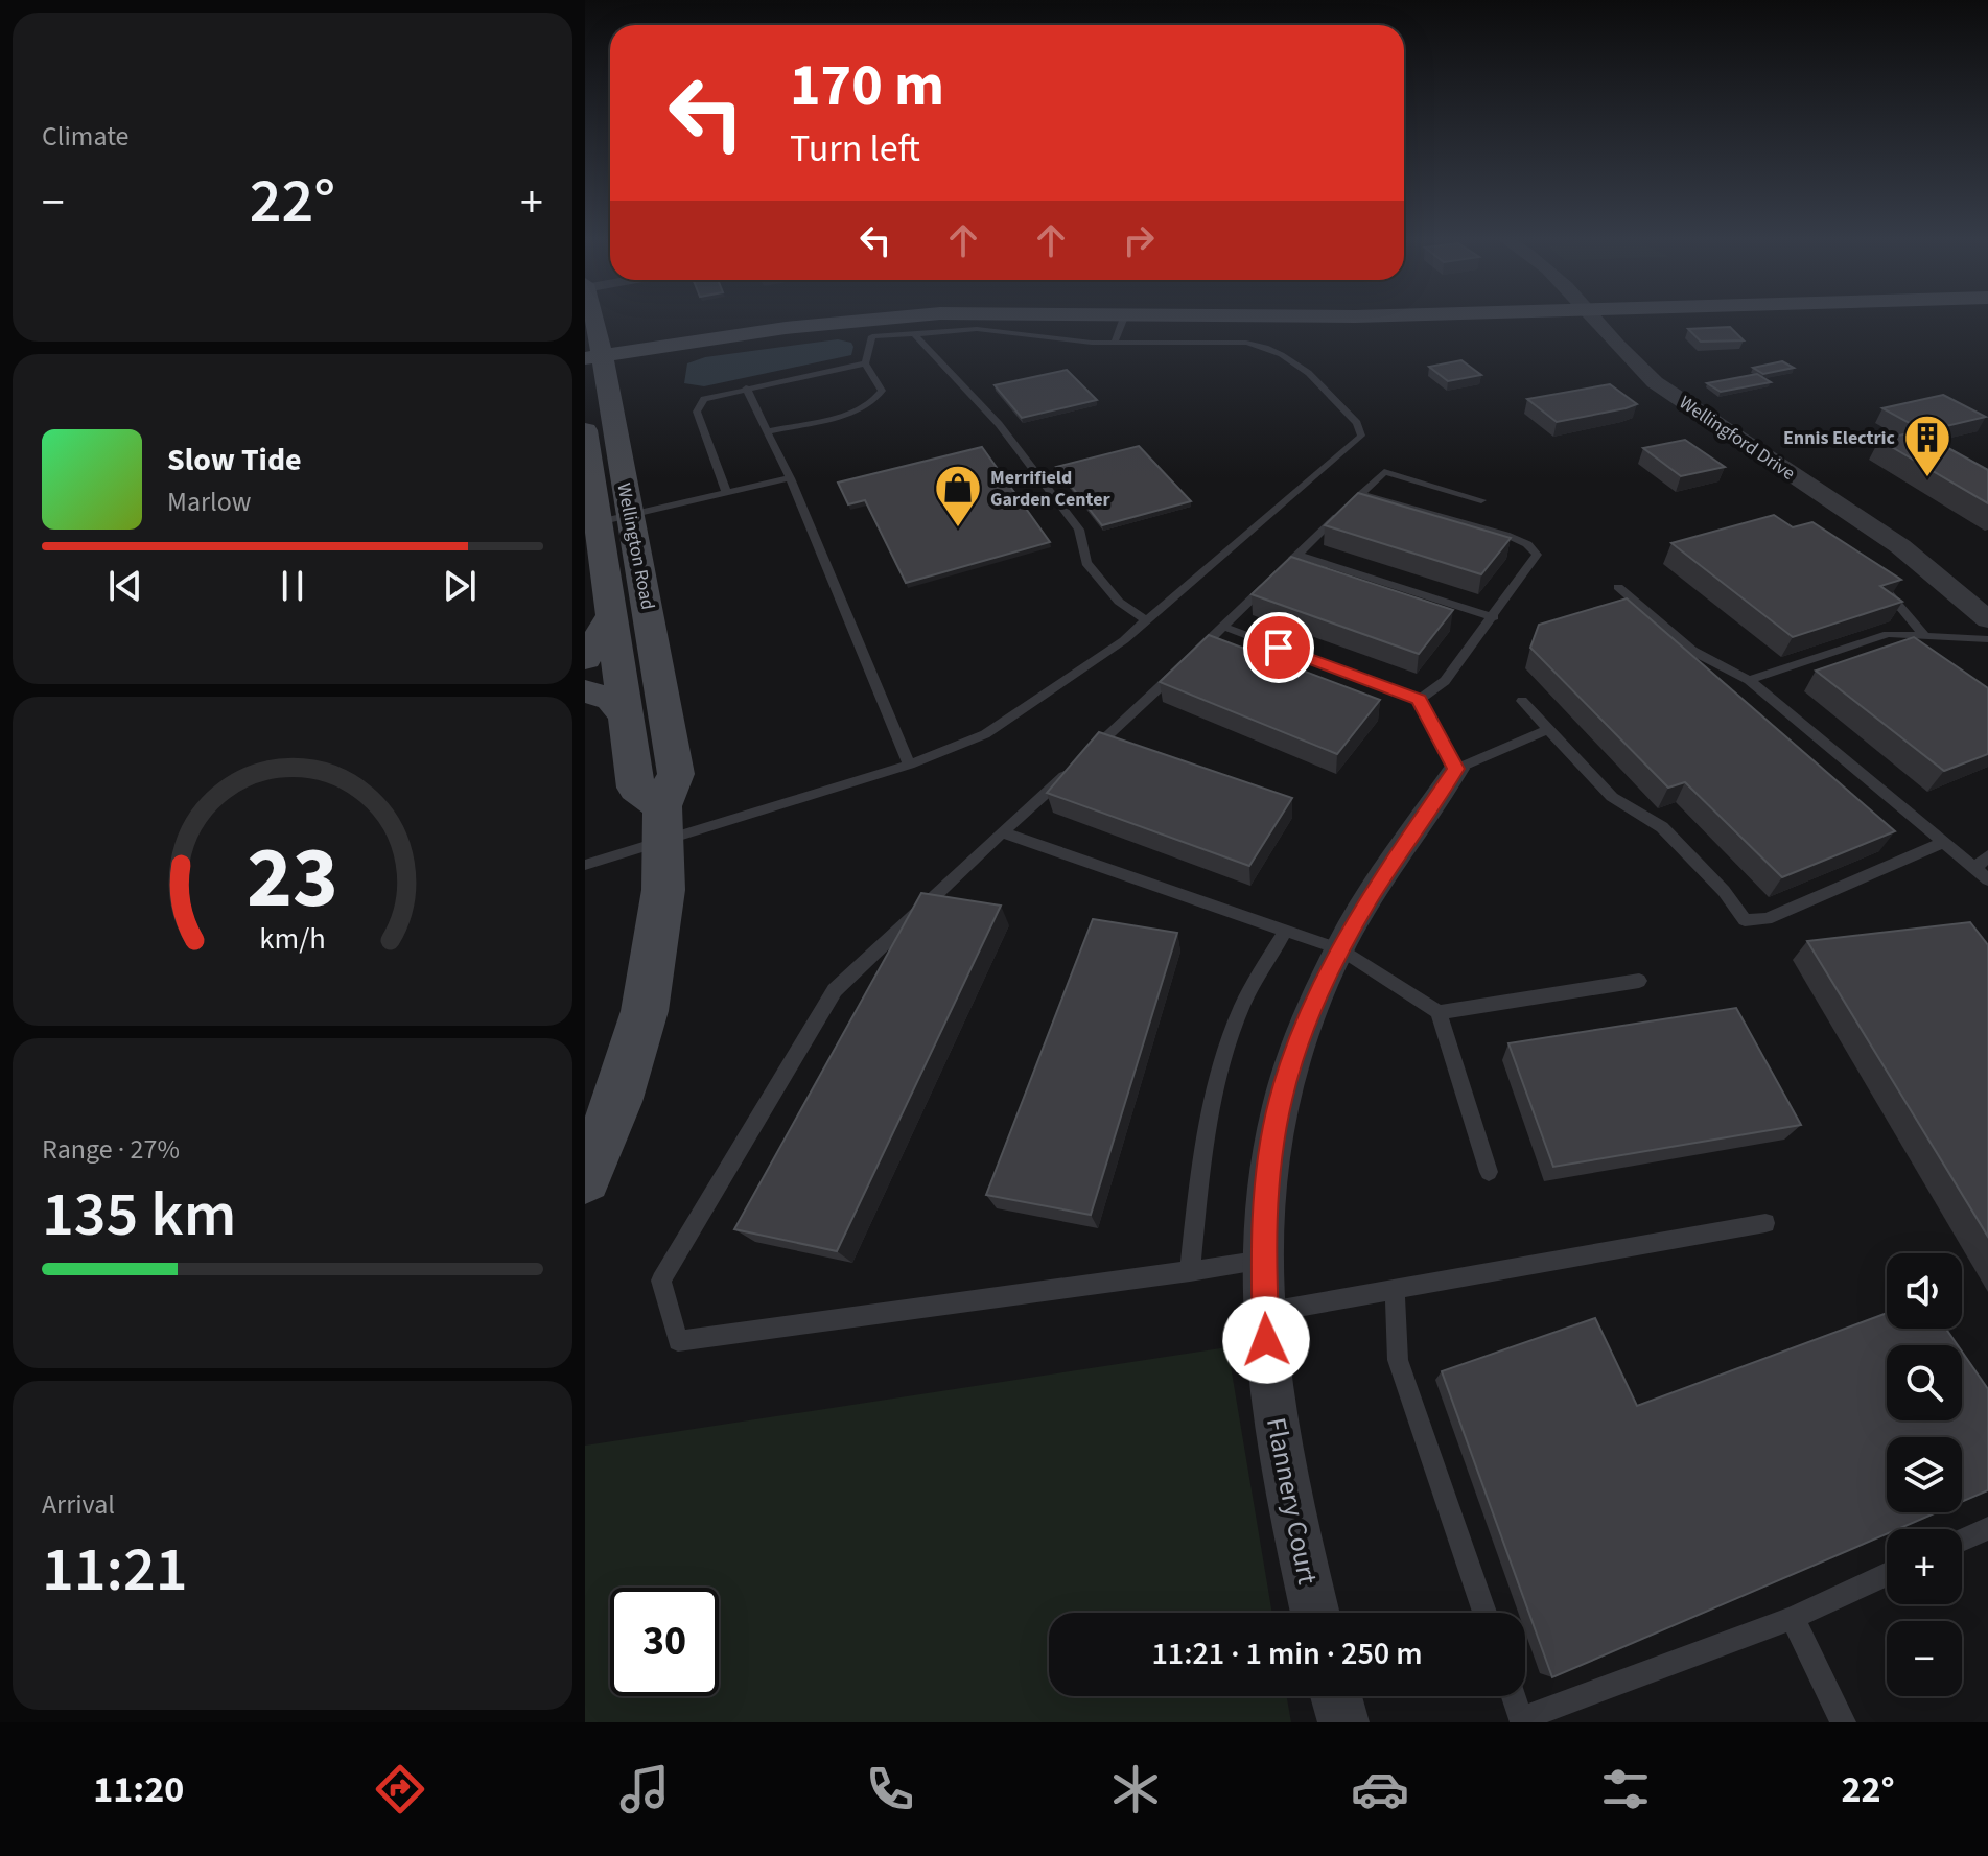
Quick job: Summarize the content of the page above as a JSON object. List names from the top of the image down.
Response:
{
  "streets": {
    "main road": ["Wellington Road"],
    "street": ["Wellingford Drive", "Flannery Court"]
  },
  "places": {
    "building": ["Ennis Electric"],
    "shop": ["Merrifield Garden Center"]
  },
  "page": {
    "tile": [
      "Climate",
      ["Range · 27%", "135 km"],
      ["Arrival", "11:21"]
    ],
    "turn": ["170 m", "Turn left"],
    "heat": ["−", "22°", "+"],
    "song": ["Slow Tide", "Marlow"],
    "map_buttons": ["+", "−"],
    "limit": "30",
    "trip": "11:21 · 1 min · 250 m",
    "tabs": ["11:20", "22°"],
    "gauge": ["23", "km/h"]
  }
}
